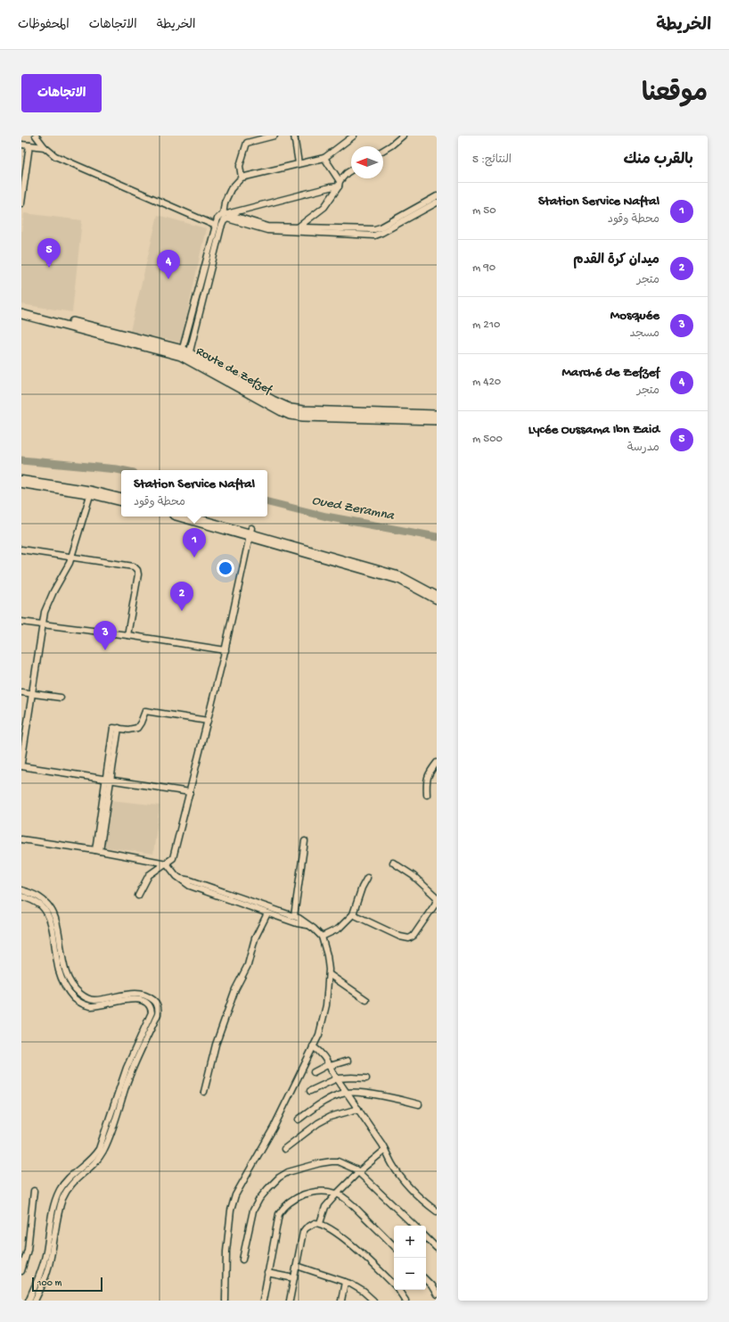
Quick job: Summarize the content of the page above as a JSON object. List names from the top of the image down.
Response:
{
  "streets": {
    "main road": ["Route de Zefzef"]
  },
  "water": ["Oued Zeramna"],
  "scale_bar": "100 m",
  "north": "left",
  "page": {
    "header": "الخريطة",
    "nav": ["الخريطة", "الاتجاهات", "المحفوظات"],
    "title": "موقعنا",
    "buttons": "الاتجاهات",
    "heading": ["بالقرب منك", "النتائج: 5"],
    "list": [
      {
        "mark": "1",
        "name": "Station Service Naftal",
        "note": "محطة وقود",
        "value": "50 m"
      },
      {
        "mark": "2",
        "name": "ميدان كرة القدم",
        "note": "متجر",
        "value": "90 m"
      },
      {
        "mark": "3",
        "name": "Mosquée",
        "note": "مسجد",
        "value": "210 m"
      },
      {
        "mark": "4",
        "name": "Marché de Zefzef",
        "note": "متجر",
        "value": "420 m"
      },
      {
        "mark": "5",
        "name": "Lycée Oussama Ibn Zaid",
        "note": "مدرسة",
        "value": "500 m"
      }
    ],
    "pins": [
      "5",
      "4",
      "1",
      "2",
      "3"
    ],
    "popup": ["Station Service Naftal", "محطة وقود"],
    "map_buttons": ["+", "−"],
    "scale": "100 m"
  }
}
